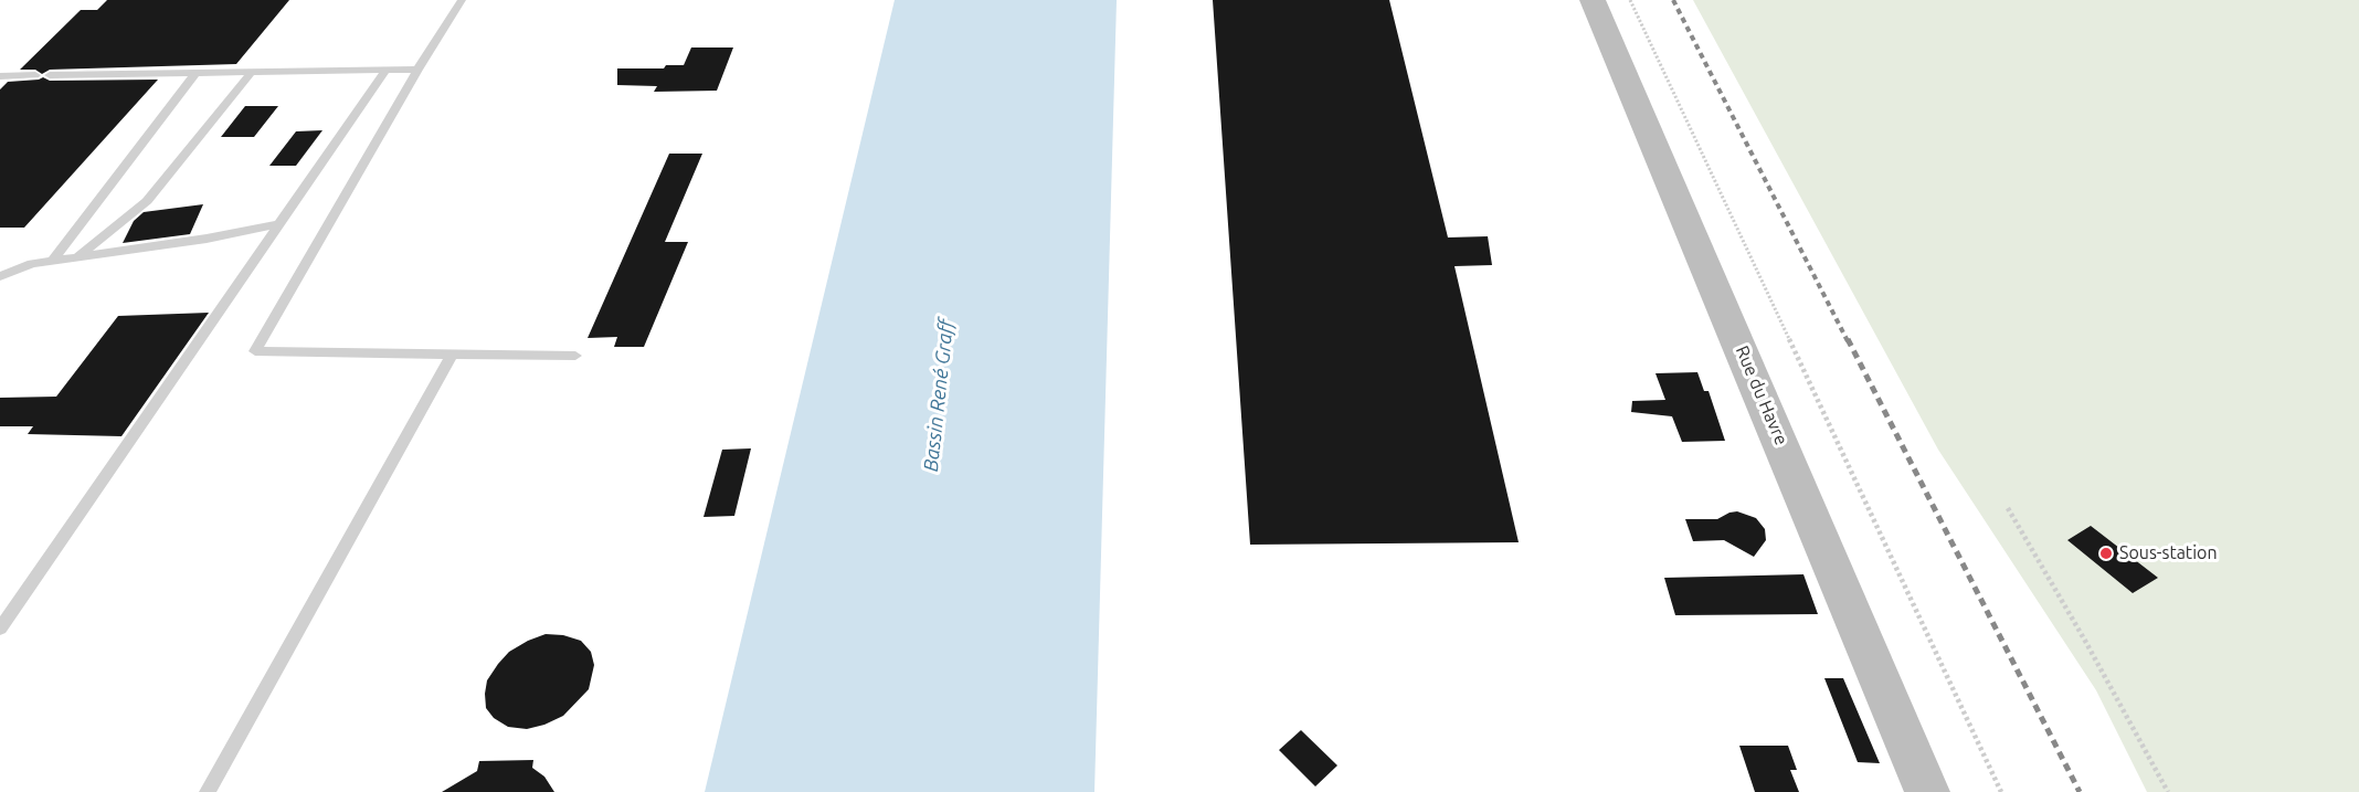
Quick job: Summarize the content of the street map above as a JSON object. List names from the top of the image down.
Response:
{
  "streets": {
    "main road": ["Rue du Havre"]
  },
  "water": ["Bassin René Graff"],
  "places": ["Sous-station"]
}
